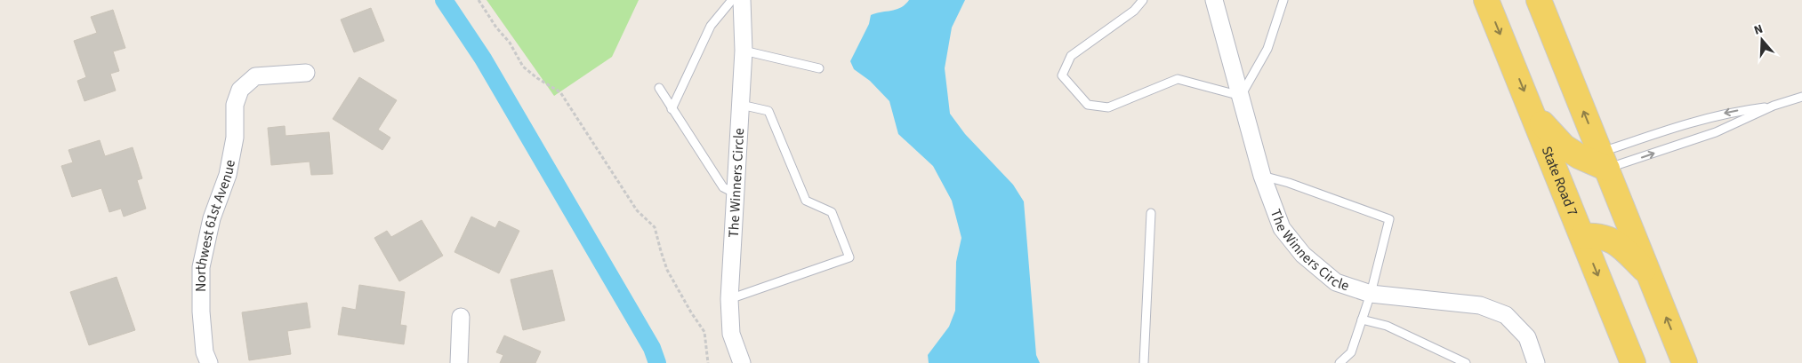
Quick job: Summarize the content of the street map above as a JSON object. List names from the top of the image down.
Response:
{
  "streets": {
    "main road": ["State Road 7"],
    "street": ["The Winners Circle", "Northwest 61st Avenue"]
  },
  "north": "top"
}
